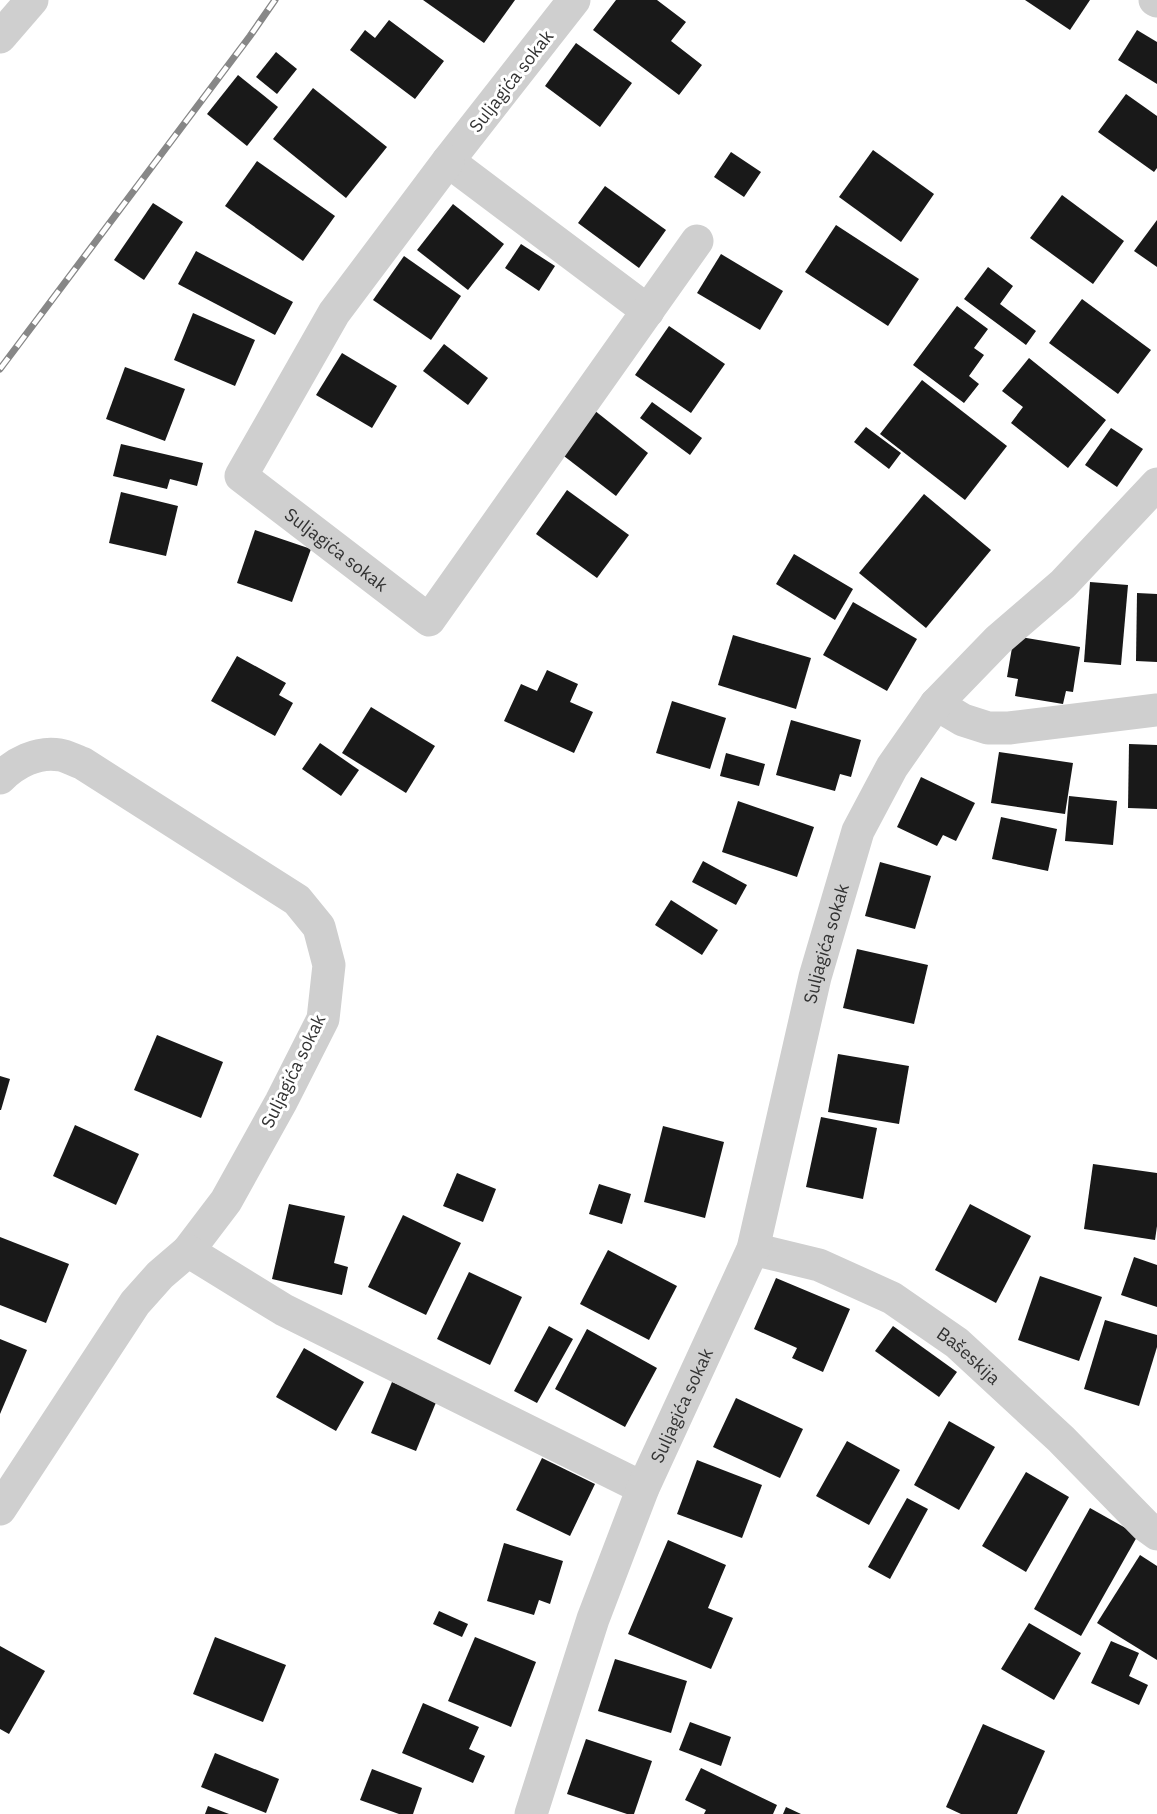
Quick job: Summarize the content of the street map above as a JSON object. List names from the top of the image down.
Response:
{
  "streets": {
    "street": ["Suljagića sokak", "Bašeskija"]
  },
  "crossings": [
    ["Suljagića sokak", "Bašeskija"]
  ]
}
